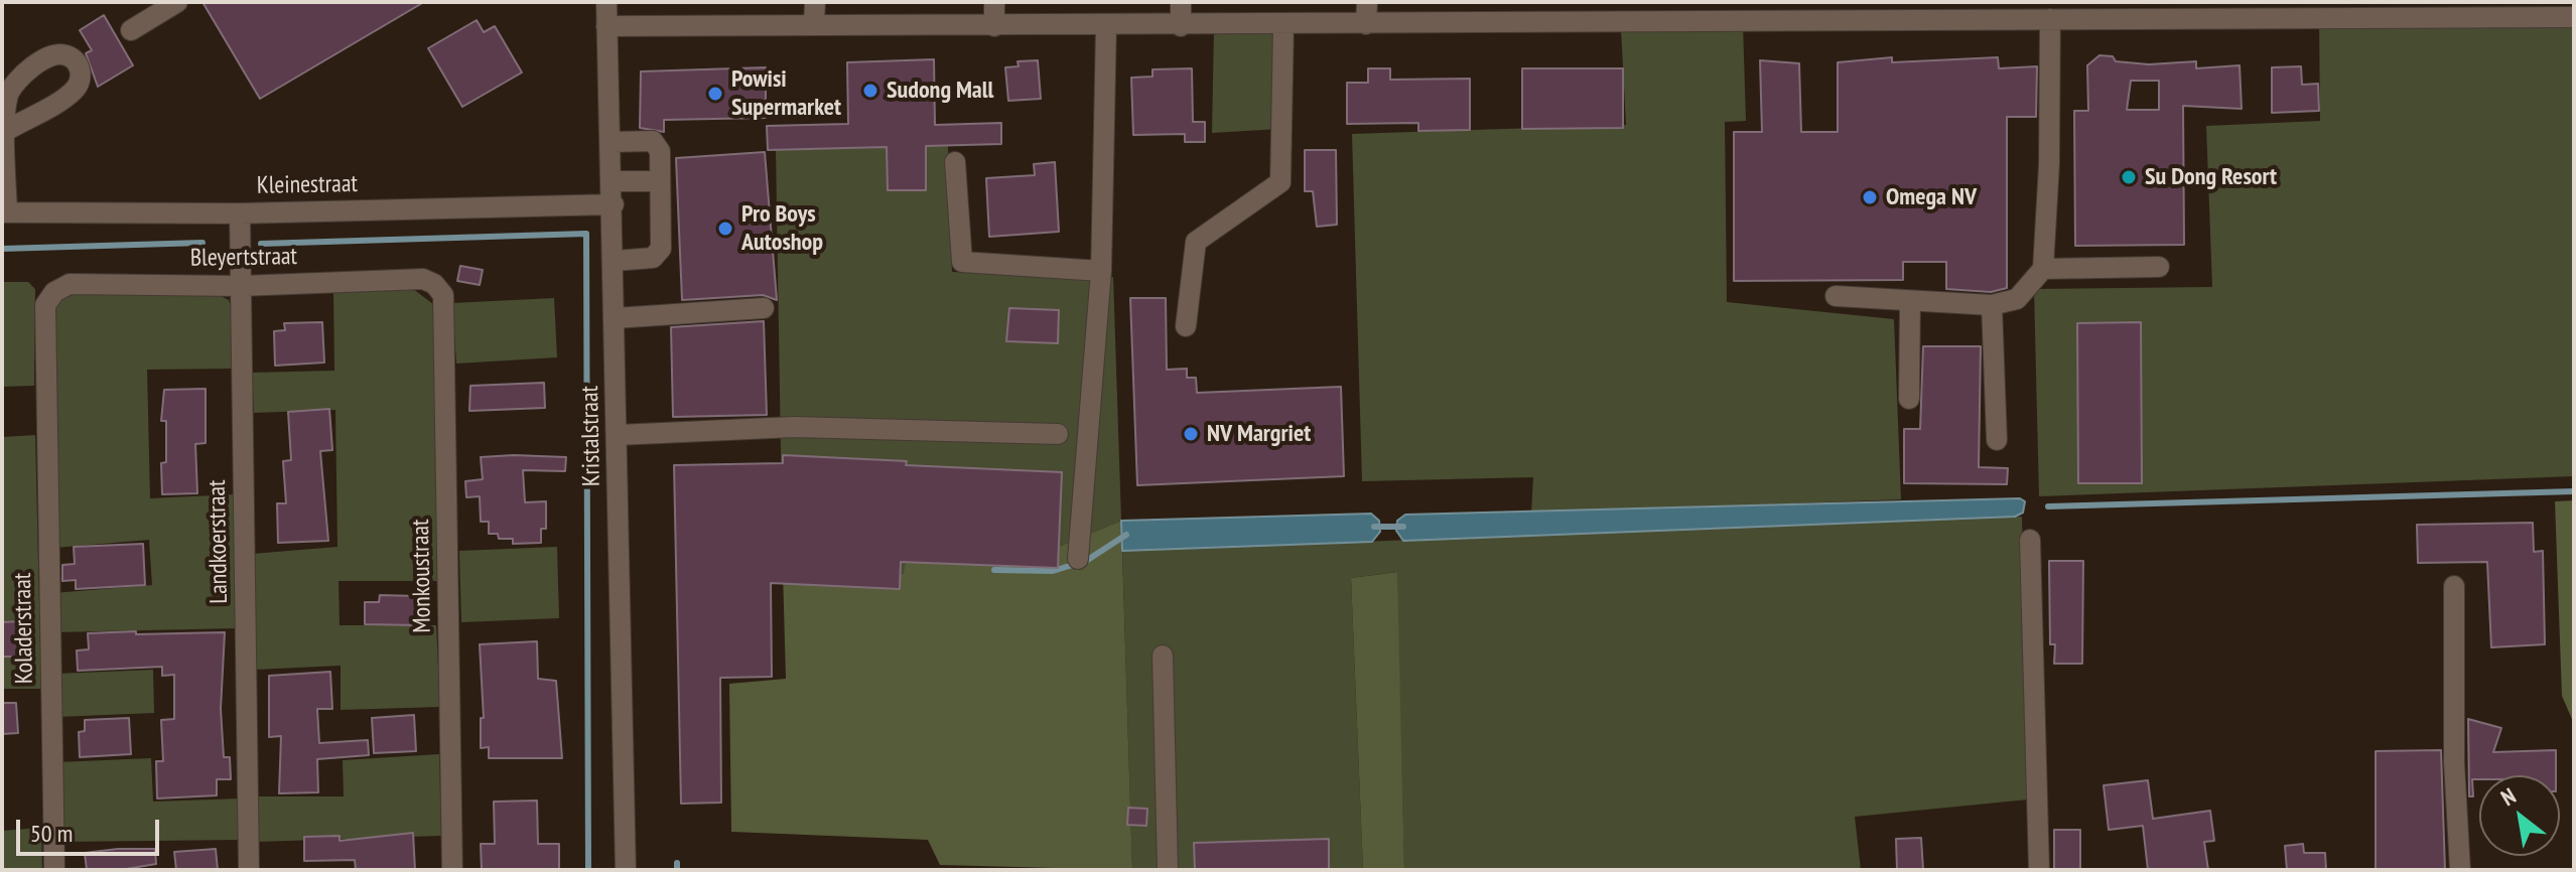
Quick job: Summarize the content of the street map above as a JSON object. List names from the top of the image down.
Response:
{
  "streets": {
    "street": [
      "Kleinestraat",
      "Bleyertstraat",
      "Kristalstraat",
      "Landkoerstraat",
      "Monkoustraat",
      "Koladerstraat"
    ]
  },
  "crossings": [
    ["Kleinestraat", "Kristalstraat"],
    ["Kleinestraat", "Landkoerstraat"],
    ["Bleyertstraat", "Landkoerstraat"],
    ["Bleyertstraat", "Monkoustraat"],
    ["Bleyertstraat", "Koladerstraat"]
  ],
  "places": [
    "Sudong Mall",
    "Powisi Supermarket",
    "Su Dong Resort",
    "Omega NV",
    "Pro Boys Autoshop",
    "NV Margriet"
  ],
  "scale_bar": "50 m",
  "north": "top left"
}
